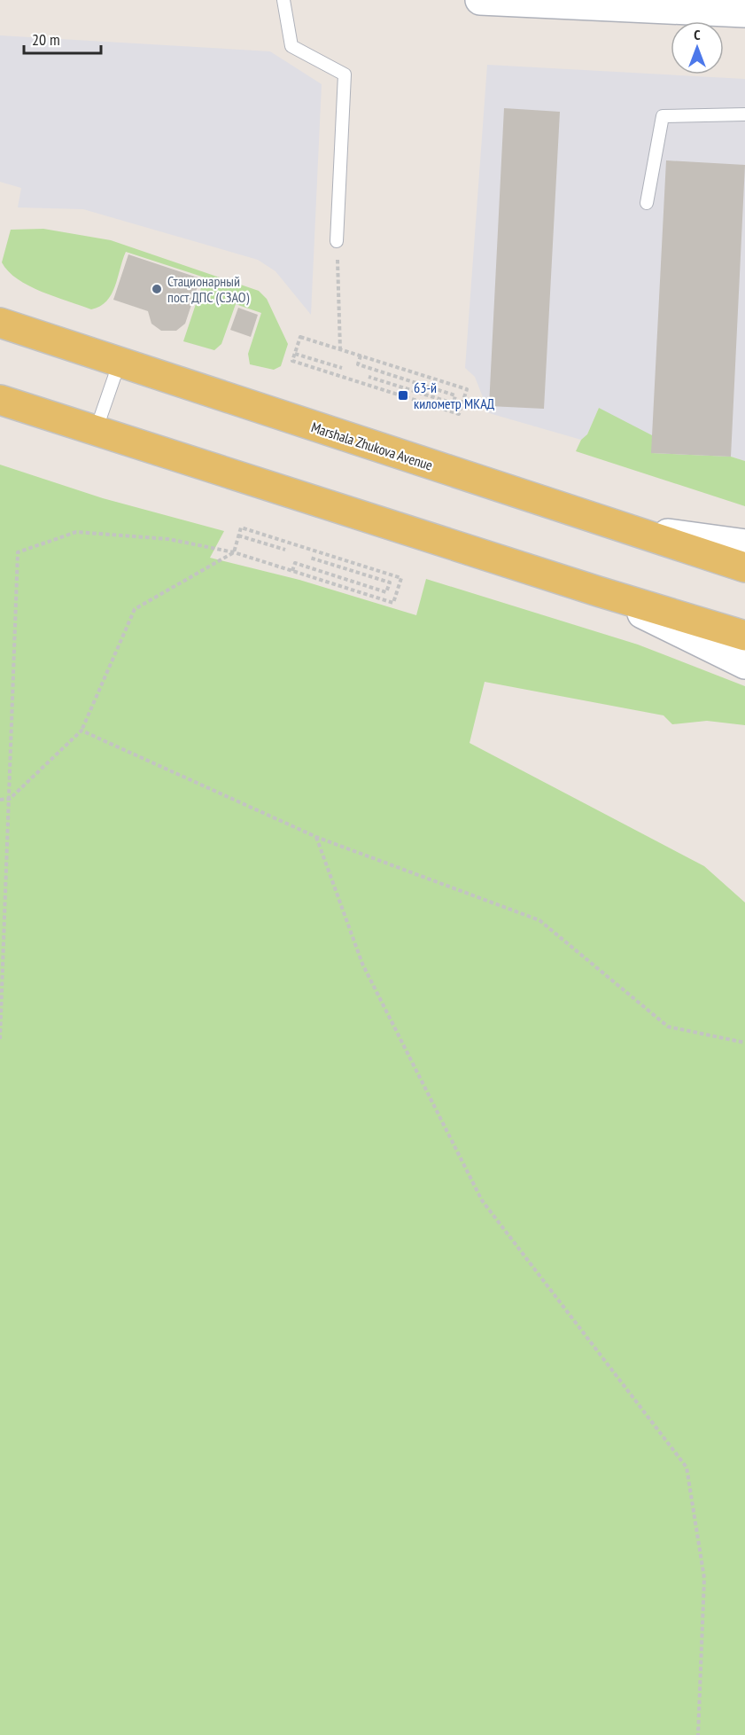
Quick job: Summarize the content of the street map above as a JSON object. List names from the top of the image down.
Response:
{
  "streets": {
    "main road": ["Marshala Zhukova Avenue"]
  },
  "places": {
    "other": ["Стационарный пост ДПС (СЗАО)"],
    "transit": ["63-й километр МКАД"]
  },
  "scale_bar": "20 m",
  "north": "top"
}
